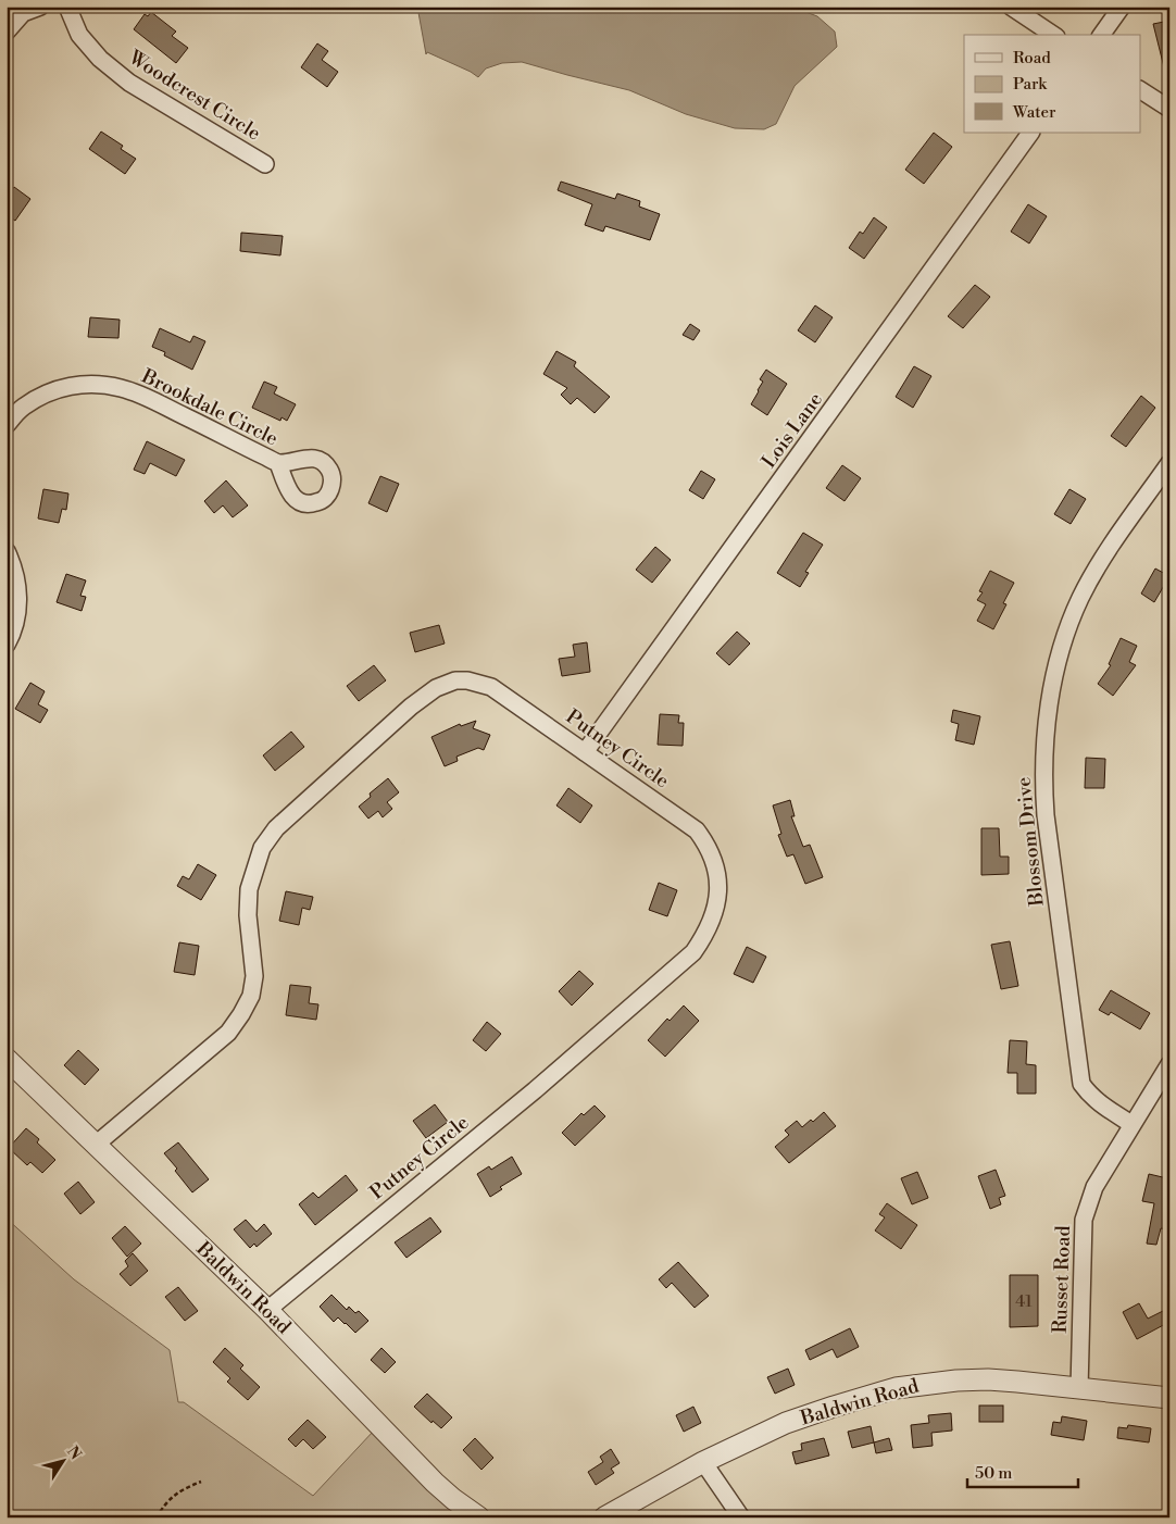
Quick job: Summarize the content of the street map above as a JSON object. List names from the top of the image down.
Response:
{
  "streets": {
    "street": [
      "Woodcrest Circle",
      "Brookdale Circle",
      "Lois Lane",
      "Putney Circle",
      "Blossom Drive",
      "Russet Road",
      "Baldwin Road"
    ]
  },
  "crossings": [
    ["Lois Lane", "Putney Circle"],
    ["Putney Circle", "Baldwin Road"],
    ["Blossom Drive", "Russet Road"],
    ["Russet Road", "Baldwin Road"]
  ],
  "house_numbers": ["41"],
  "legend": ["Road", "Park", "Water"],
  "scale_bar": "50 m",
  "north": "top right"
}
